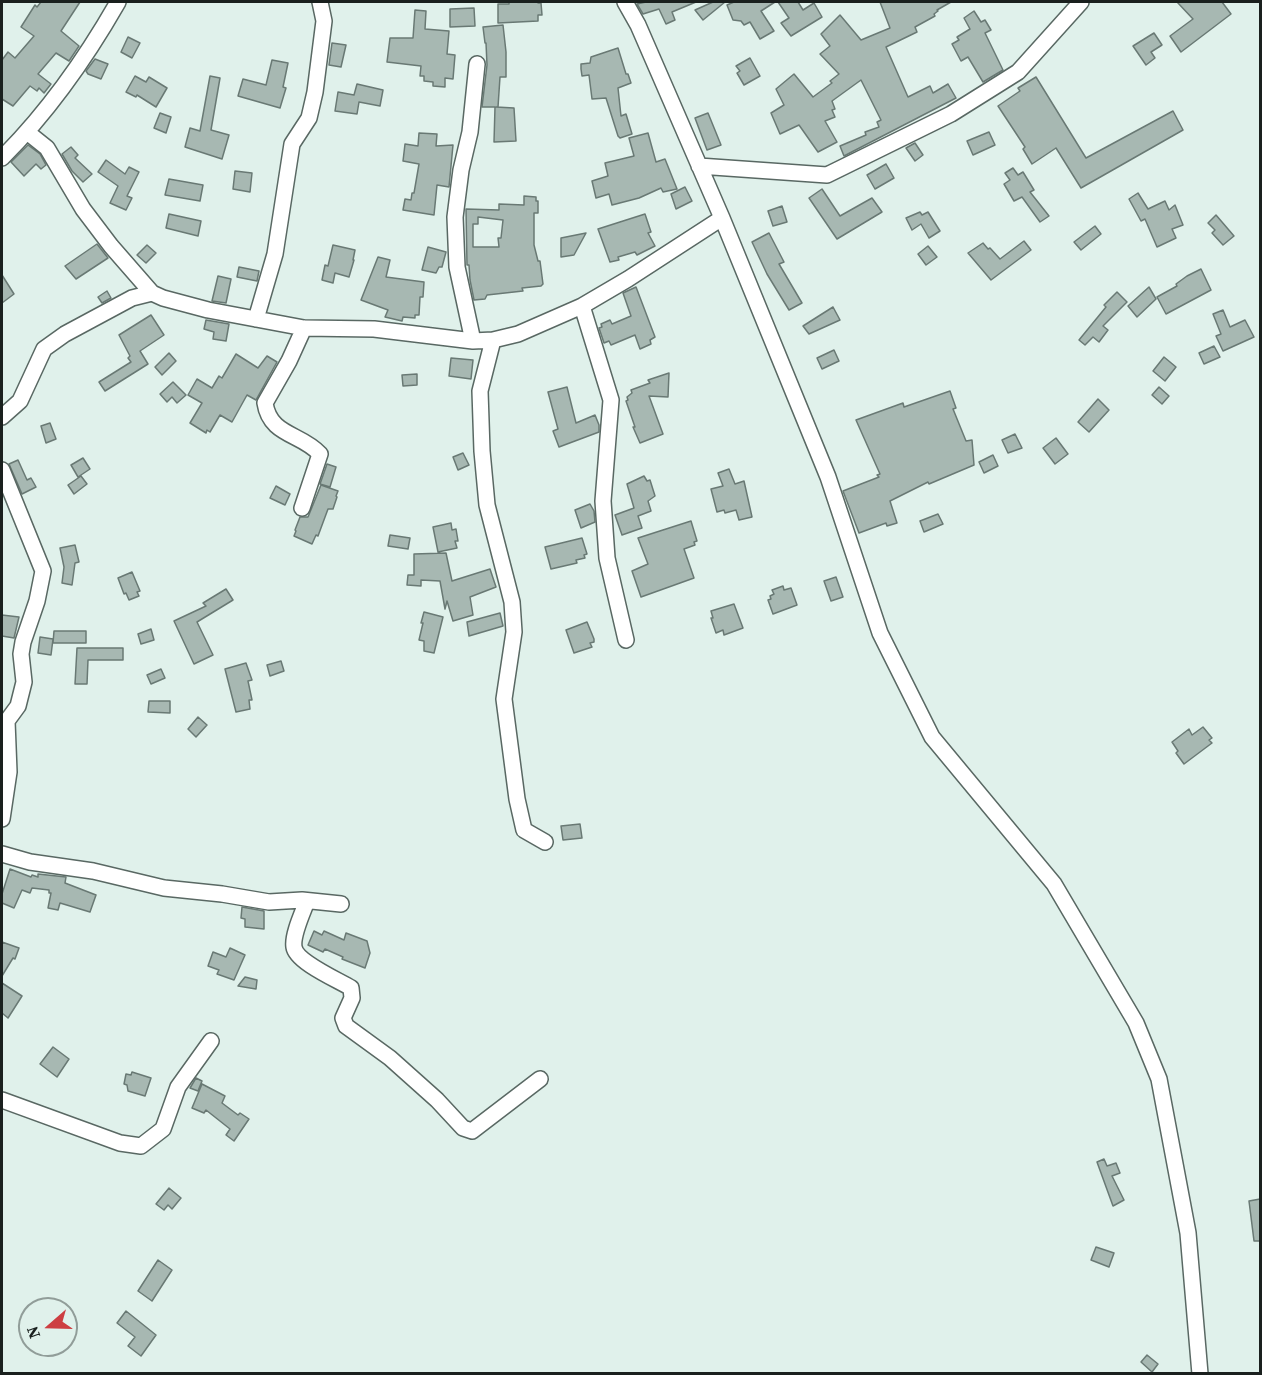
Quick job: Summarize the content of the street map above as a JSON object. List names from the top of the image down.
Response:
{
  "north": "left"
}
